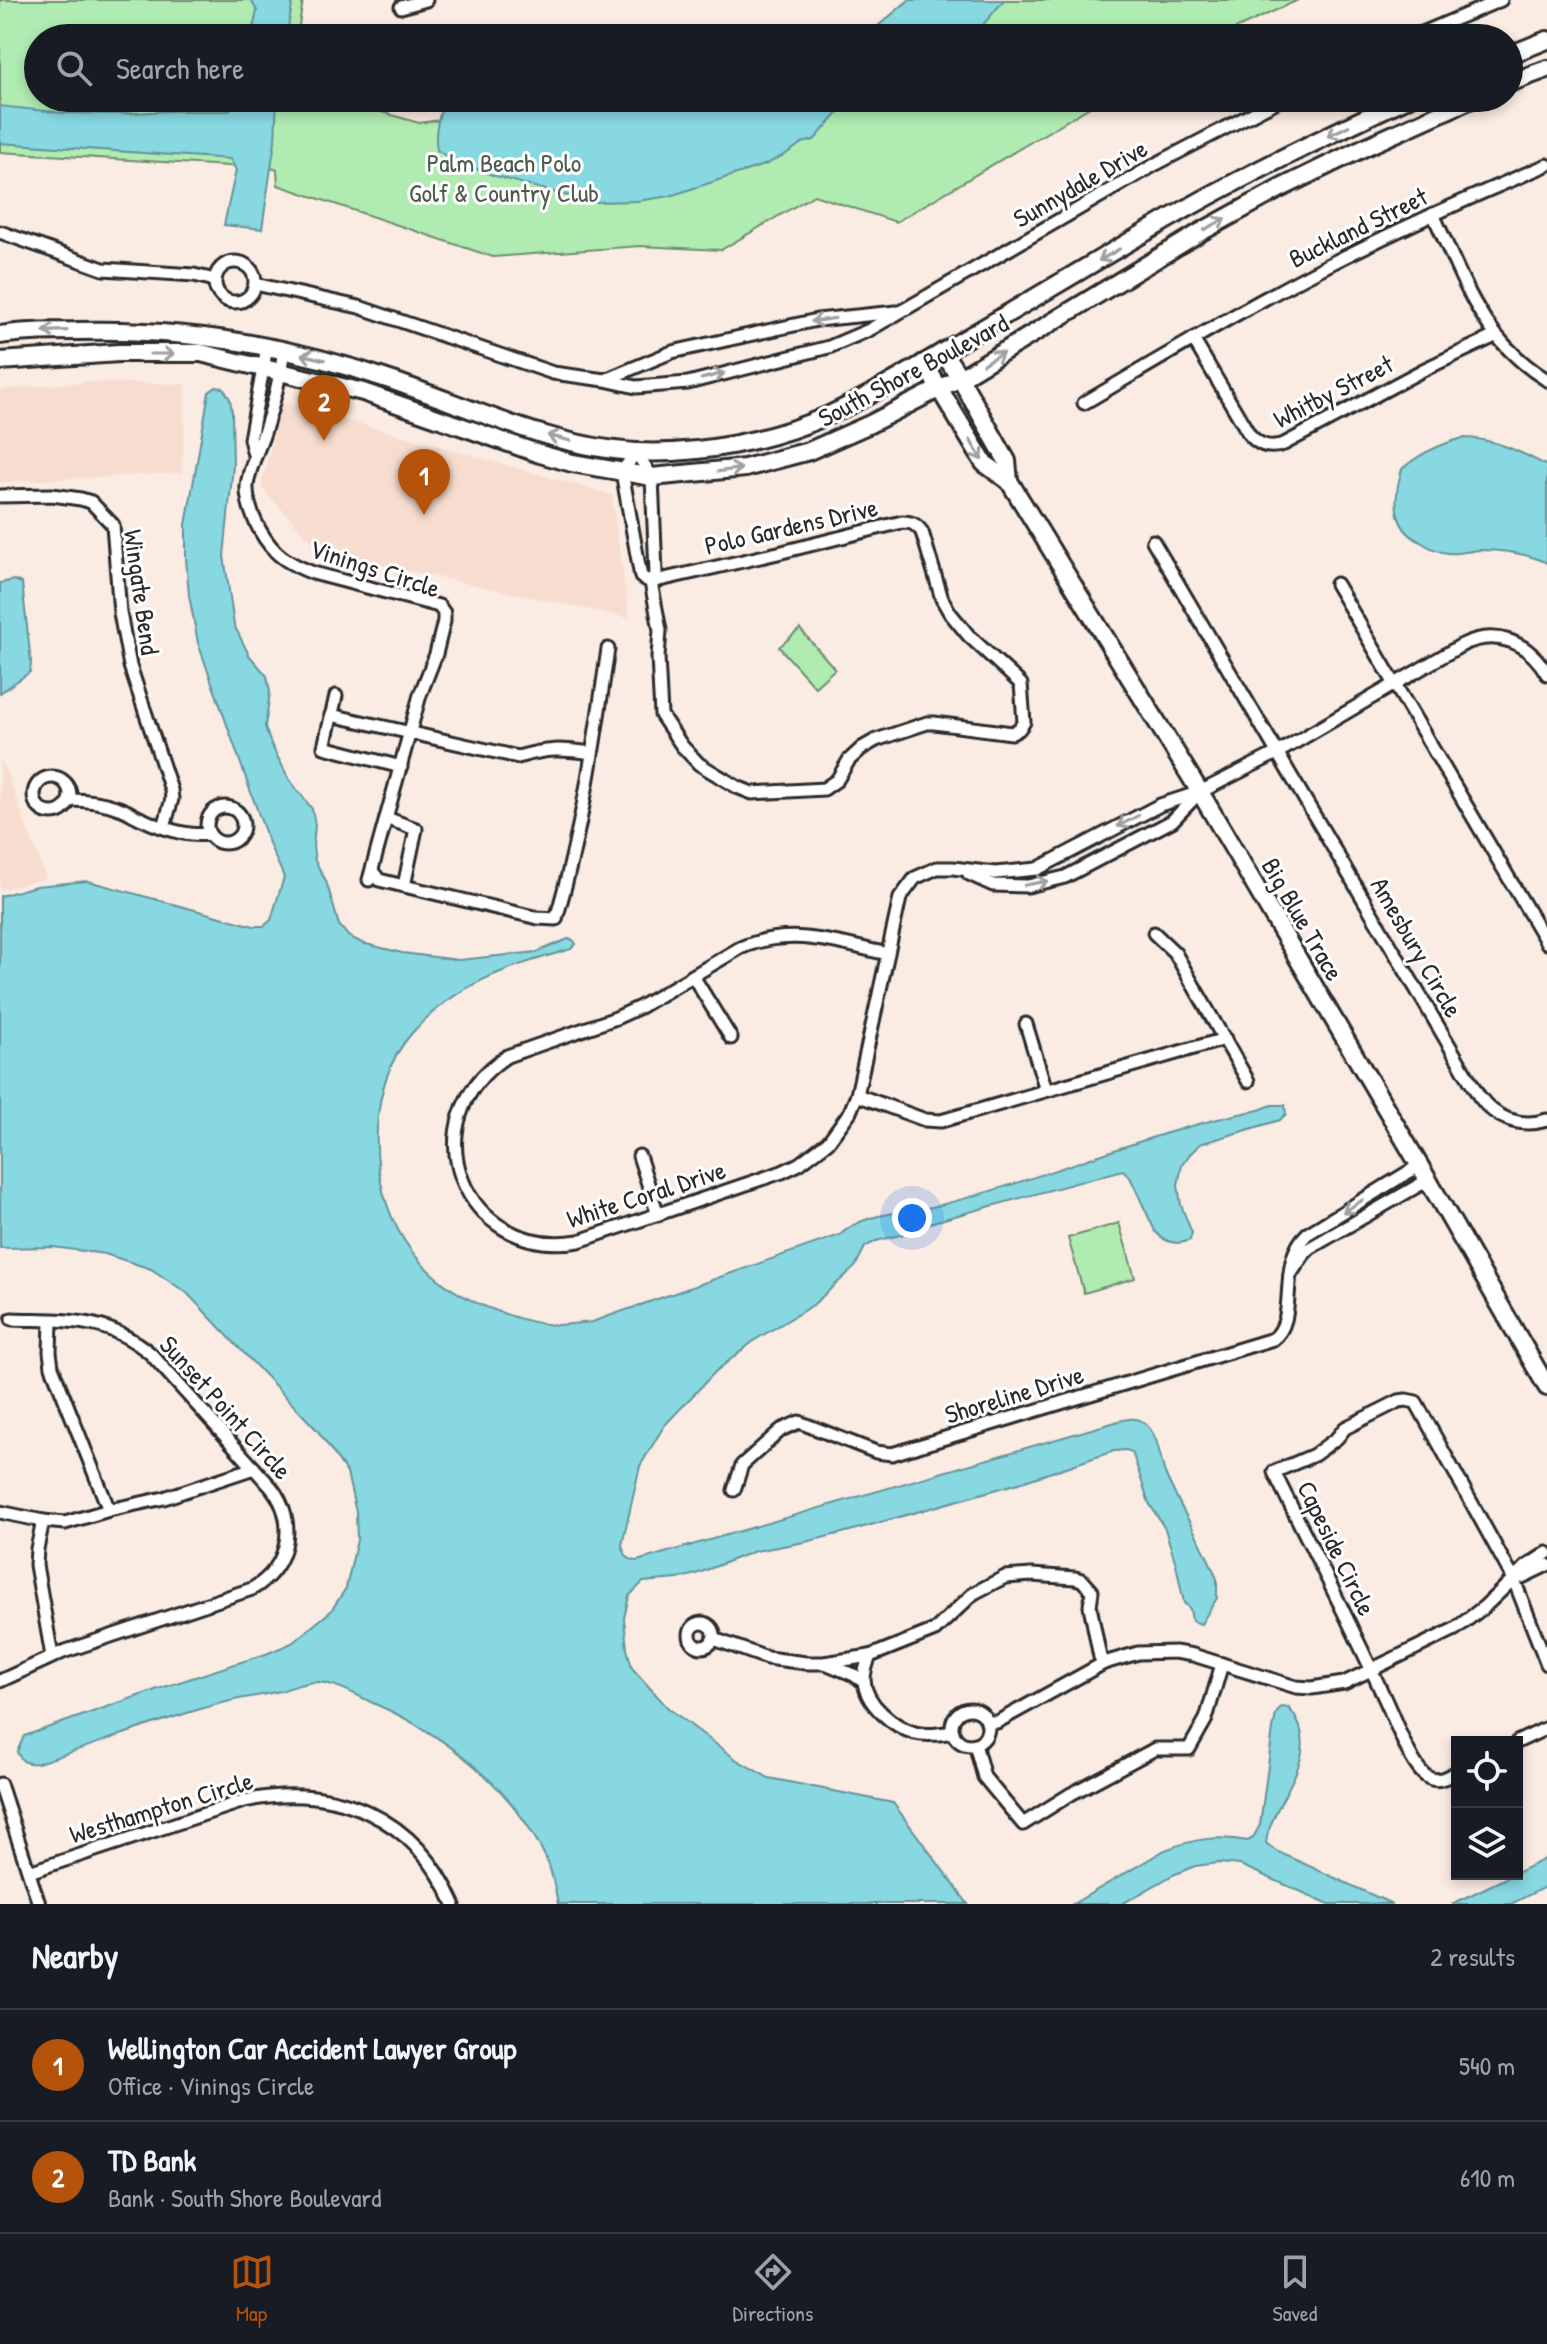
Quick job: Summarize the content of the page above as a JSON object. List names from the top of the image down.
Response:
{
  "streets": {
    "street": [
      "Sunnydale Drive",
      "Buckland Street",
      "South Shore Boulevard",
      "Whitby Street",
      "Polo Gardens Drive",
      "Vinings Circle",
      "Wingate Bend",
      "Big Blue Trace",
      "Amesbury Circle",
      "White Coral Drive",
      "Shoreline Drive",
      "Sunset Point Circle",
      "Capeside Circle",
      "Westhampton Circle"
    ]
  },
  "crossings": [
    ["Buckland Street", "Whitby Street"],
    ["South Shore Boulevard", "Polo Gardens Drive"],
    ["South Shore Boulevard", "Vinings Circle"],
    ["South Shore Boulevard", "Big Blue Trace"],
    ["Big Blue Trace", "White Coral Drive"],
    ["Big Blue Trace", "Shoreline Drive"]
  ],
  "parks": ["Palm Beach Polo Golf & Country Club"],
  "page": {
    "search": "Search here",
    "pins": ["2", "1"],
    "heading": ["Nearby", "2 results"],
    "list": [
      {
        "mark": "1",
        "name": "Wellington Car Accident Lawyer Group",
        "note": "Office · Vinings Circle",
        "value": "540 m"
      },
      {
        "mark": "2",
        "name": "TD Bank",
        "note": "Bank · South Shore Boulevard",
        "value": "610 m"
      }
    ],
    "nav": ["Map", "Directions", "Saved"]
  }
}
